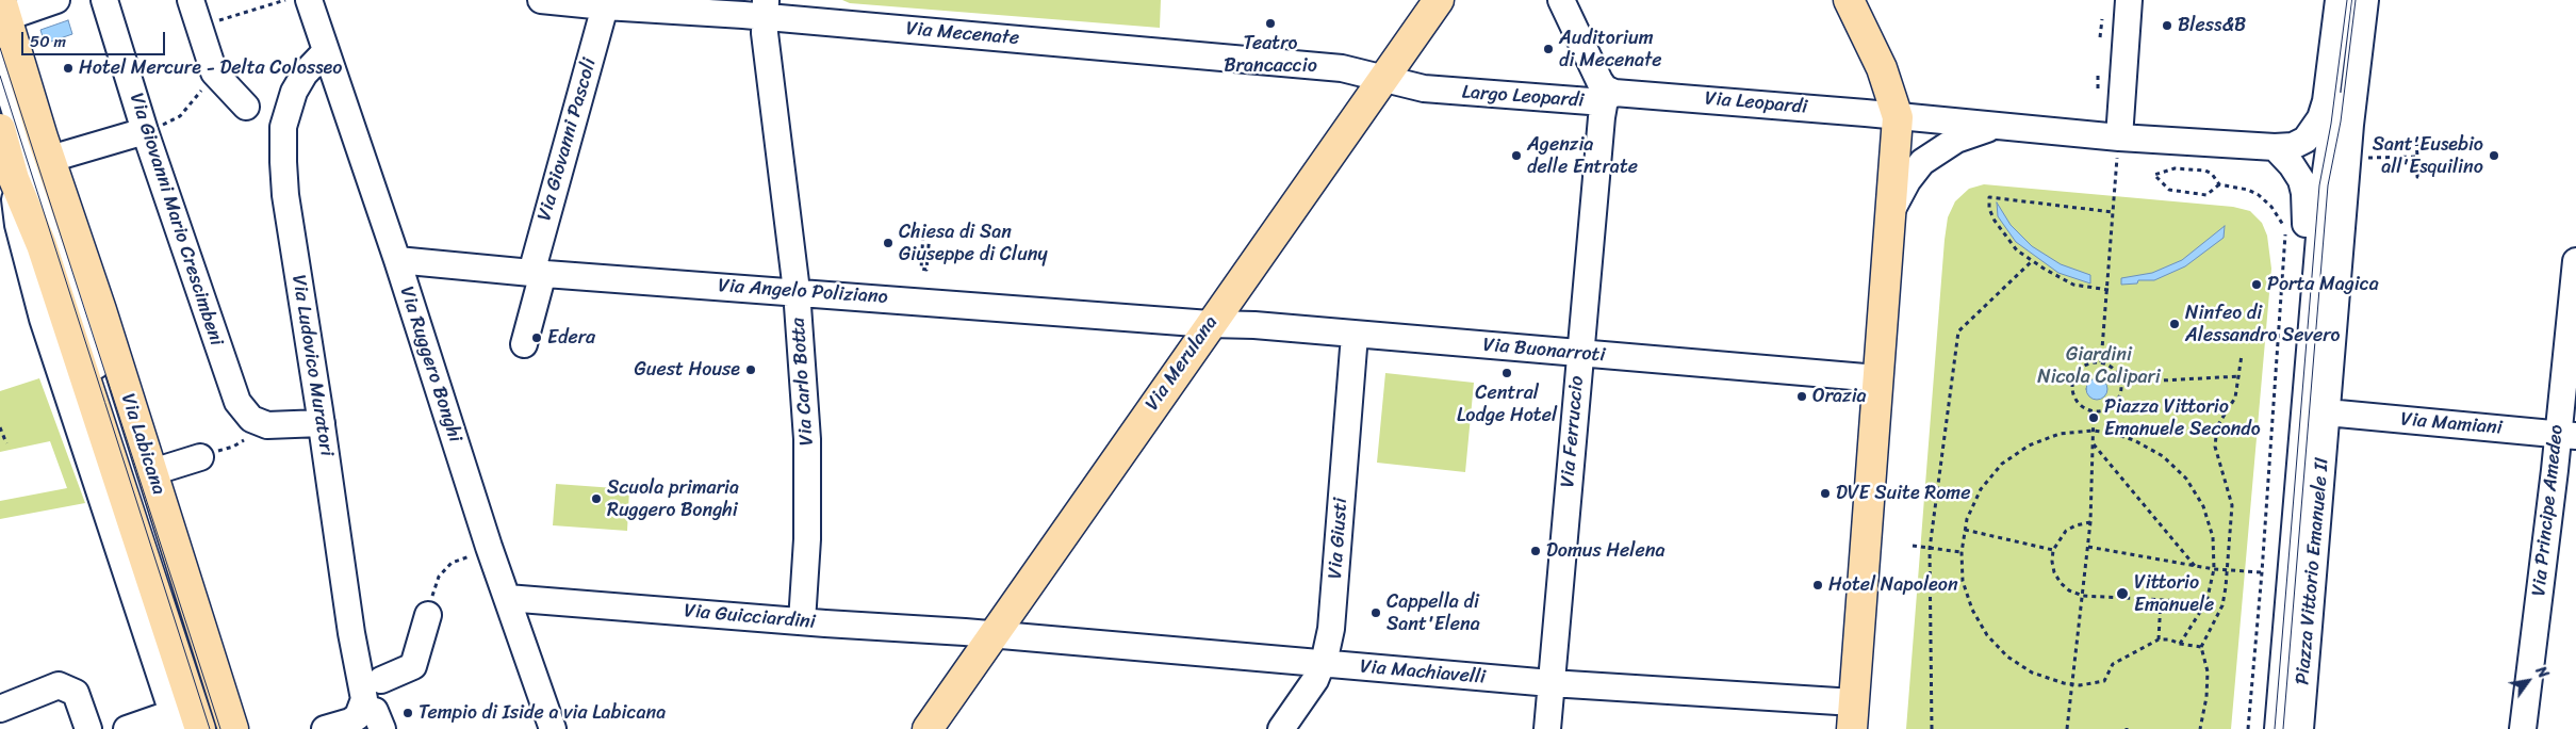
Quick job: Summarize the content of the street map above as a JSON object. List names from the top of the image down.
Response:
{
  "streets": {
    "main road": ["Via Merulana", "Via Labicana"],
    "street": [
      "Via Mecenate",
      "Largo Leopardi",
      "Via Leopardi",
      "Via Giovanni Pascoli",
      "Via Giovanni Mario Crescimbeni",
      "Via Angelo Poliziano",
      "Via Buonarroti",
      "Via Ruggero Bonghi",
      "Via Ludovico Muratori",
      "Via Carlo Botta",
      "Via Mamiani",
      "Via Ferruccio",
      "Via Principe Amedeo",
      "Via Giusti",
      "Piazza Vittorio Emanuele II",
      "Via Guicciardini",
      "Via Machiavelli"
    ]
  },
  "crossings": [
    ["Via Mecenate", "Largo Leopardi"],
    ["Via Mecenate", "Via Giovanni Pascoli"],
    ["Via Mecenate", "Via Merulana"],
    ["Via Mecenate", "Via Carlo Botta"],
    ["Largo Leopardi", "Via Leopardi"],
    ["Largo Leopardi", "Via Merulana"],
    ["Largo Leopardi", "Via Ferruccio"],
    ["Via Leopardi", "Via Ferruccio"],
    ["Via Giovanni Pascoli", "Via Angelo Poliziano"],
    ["Via Giovanni Mario Crescimbeni", "Via Ludovico Muratori"],
    ["Via Angelo Poliziano", "Via Buonarroti"],
    ["Via Angelo Poliziano", "Via Merulana"],
    ["Via Angelo Poliziano", "Via Ruggero Bonghi"],
    ["Via Angelo Poliziano", "Via Carlo Botta"],
    ["Via Buonarroti", "Via Merulana"],
    ["Via Buonarroti", "Via Ferruccio"],
    ["Via Buonarroti", "Via Giusti"],
    ["Via Merulana", "Via Guicciardini"],
    ["Via Merulana", "Via Machiavelli"],
    ["Via Ruggero Bonghi", "Via Ludovico Muratori"],
    ["Via Ruggero Bonghi", "Via Guicciardini"],
    ["Via Carlo Botta", "Via Guicciardini"],
    ["Via Mamiani", "Via Principe Amedeo"],
    ["Via Mamiani", "Piazza Vittorio Emanuele II"],
    ["Via Ferruccio", "Via Machiavelli"],
    ["Via Giusti", "Via Machiavelli"],
    ["Via Guicciardini", "Via Machiavelli"]
  ],
  "parks": ["Giardini Nicola Calipari"],
  "places": [
    "Teatro Brancaccio",
    "Bless&B",
    "Auditorium di Mecenate",
    "Hotel Mercure - Delta Colosseo",
    "Agenzia delle Entrate",
    "Sant'Eusebio all'Esquilino",
    "Chiesa di San Giuseppe di Cluny",
    "Porta Magica",
    "Ninfeo di Alessandro Severo",
    "Edera",
    "Guest House",
    "Central Lodge Hotel",
    "Orazia",
    "Piazza Vittorio Emanuele Secondo",
    "DVE Suite Rome",
    "Scuola primaria Ruggero Bonghi",
    "Domus Helena",
    "Hotel Napoleon",
    "Vittorio Emanuele",
    "Cappella di Sant'Elena",
    "Tempio di Iside a via Labicana"
  ],
  "scale_bar": "50 m",
  "north": "top right"
}
